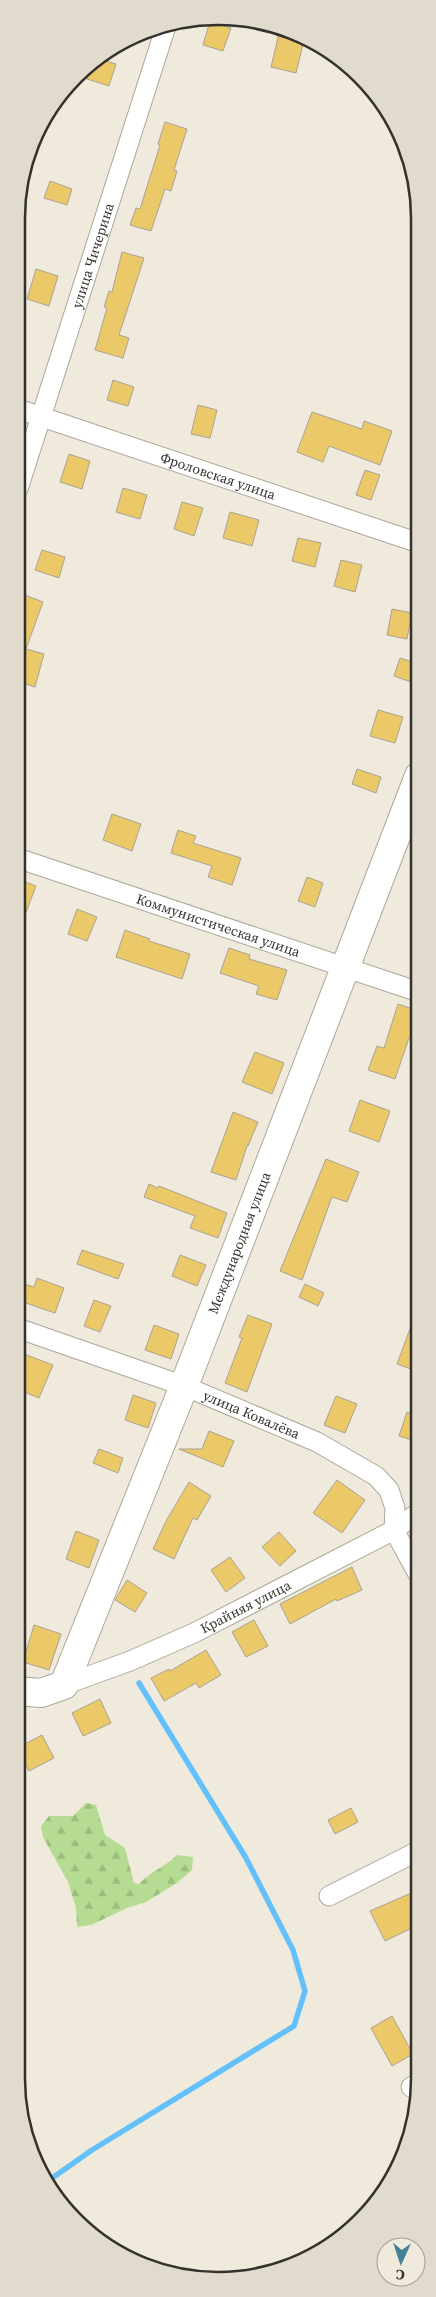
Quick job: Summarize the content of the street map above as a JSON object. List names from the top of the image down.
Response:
{
  "streets": {
    "street": [
      "улица Чичерина",
      "Фроловская улица",
      "Коммунистическая улица",
      "Международная улица",
      "улица Ковалёва",
      "Крайняя улица"
    ]
  },
  "crossings": [
    ["улица Чичерина", "Фроловская улица"],
    ["Коммунистическая улица", "Международная улица"],
    ["Международная улица", "улица Ковалёва"],
    ["Международная улица", "Крайняя улица"],
    ["улица Ковалёва", "Крайняя улица"]
  ],
  "north": "bottom"
}
